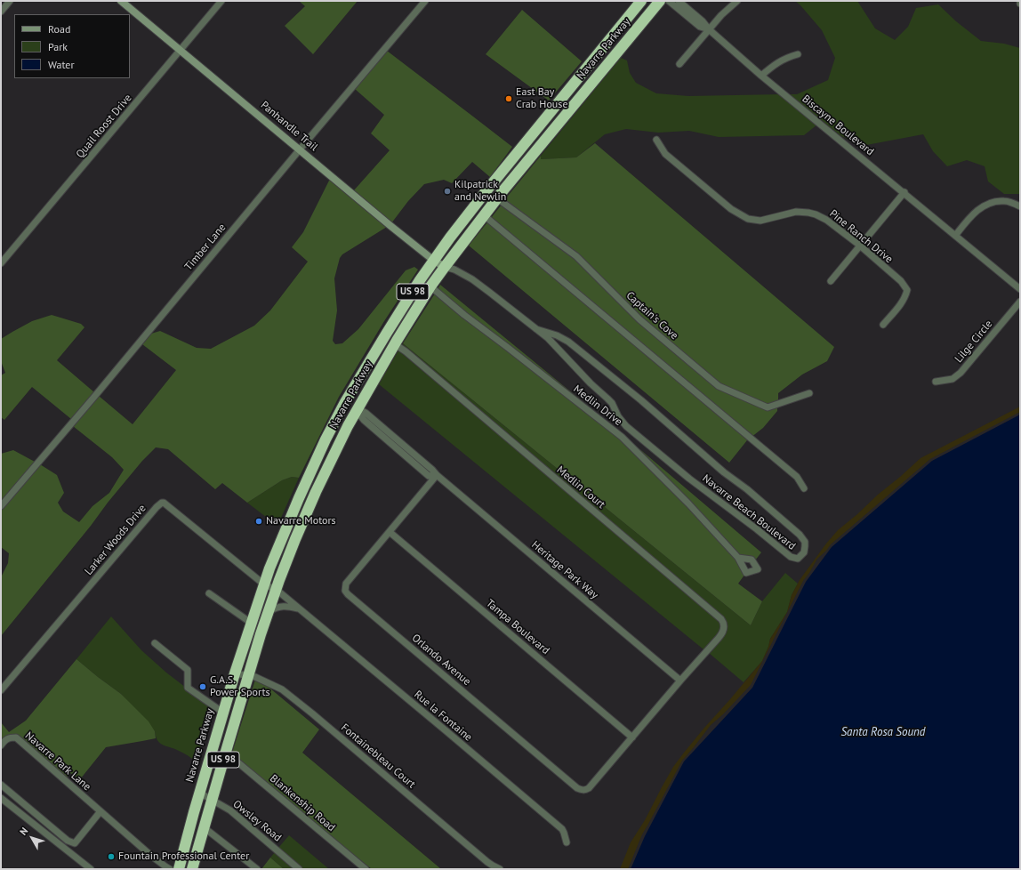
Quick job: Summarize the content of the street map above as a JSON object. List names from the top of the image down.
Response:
{
  "streets": {
    "highway": ["Navarre Parkway", "US 98"],
    "street": [
      "Biscayne Boulevard",
      "Quail Roost Drive",
      "Panhandle Trail",
      "Pine Ranch Drive",
      "Timber Lane",
      "Captain's Cove",
      "Lilge Circle",
      "Medlin Drive",
      "Medlin Court",
      "Navarre Beach Boulevard",
      "Larker Woods Drive",
      "Heritage Park Way",
      "Tampa Boulevard",
      "Orlando Avenue",
      "Rue la Fontaine",
      "Fontainebleau Court",
      "Navarre Park Lane",
      "Blankenship Road",
      "Owsley Road"
    ]
  },
  "crossings": [
    ["Navarre Parkway", "Panhandle Trail"],
    ["Navarre Parkway", "Captain's Cove"],
    ["Navarre Parkway", "Medlin Drive"],
    ["Navarre Parkway", "Medlin Court"],
    ["Navarre Parkway", "Larker Woods Drive"],
    ["Navarre Parkway", "Heritage Park Way"],
    ["Navarre Parkway", "Rue la Fontaine"],
    ["Navarre Parkway", "Fontainebleau Court"],
    ["Navarre Parkway", "Blankenship Road"],
    ["Navarre Parkway", "Owsley Road"],
    ["Quail Roost Drive", "Panhandle Trail"],
    ["Panhandle Trail", "Timber Lane"],
    ["Medlin Court", "Heritage Park Way"],
    ["Larker Woods Drive", "Rue la Fontaine"],
    ["Heritage Park Way", "Orlando Avenue"],
    ["Tampa Boulevard", "Orlando Avenue"]
  ],
  "water": ["Santa Rosa Sound"],
  "places": [
    "East Bay Crab House",
    "Kilpatrick and Newlin",
    "Navarre Motors",
    "G.A.S. Power Sports",
    "Fountain Professional Center"
  ],
  "legend": ["Road", "Park", "Water"],
  "north": "top left"
}
